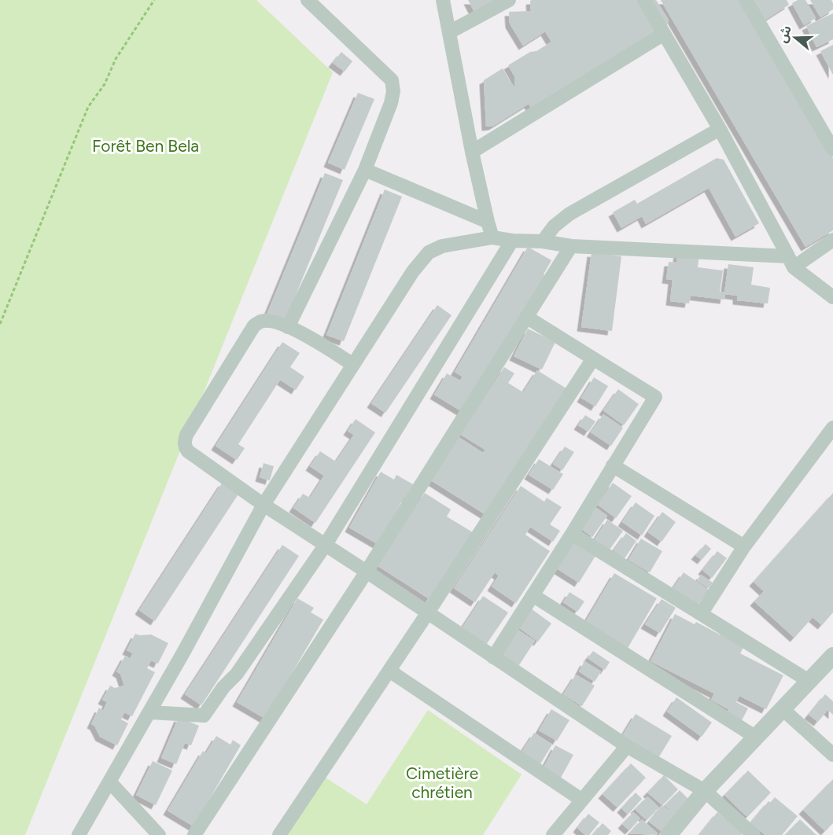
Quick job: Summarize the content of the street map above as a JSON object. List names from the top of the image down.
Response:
{
  "parks": ["Forêt Ben Bela", "Cimetière chrétien"],
  "north": "left"
}
